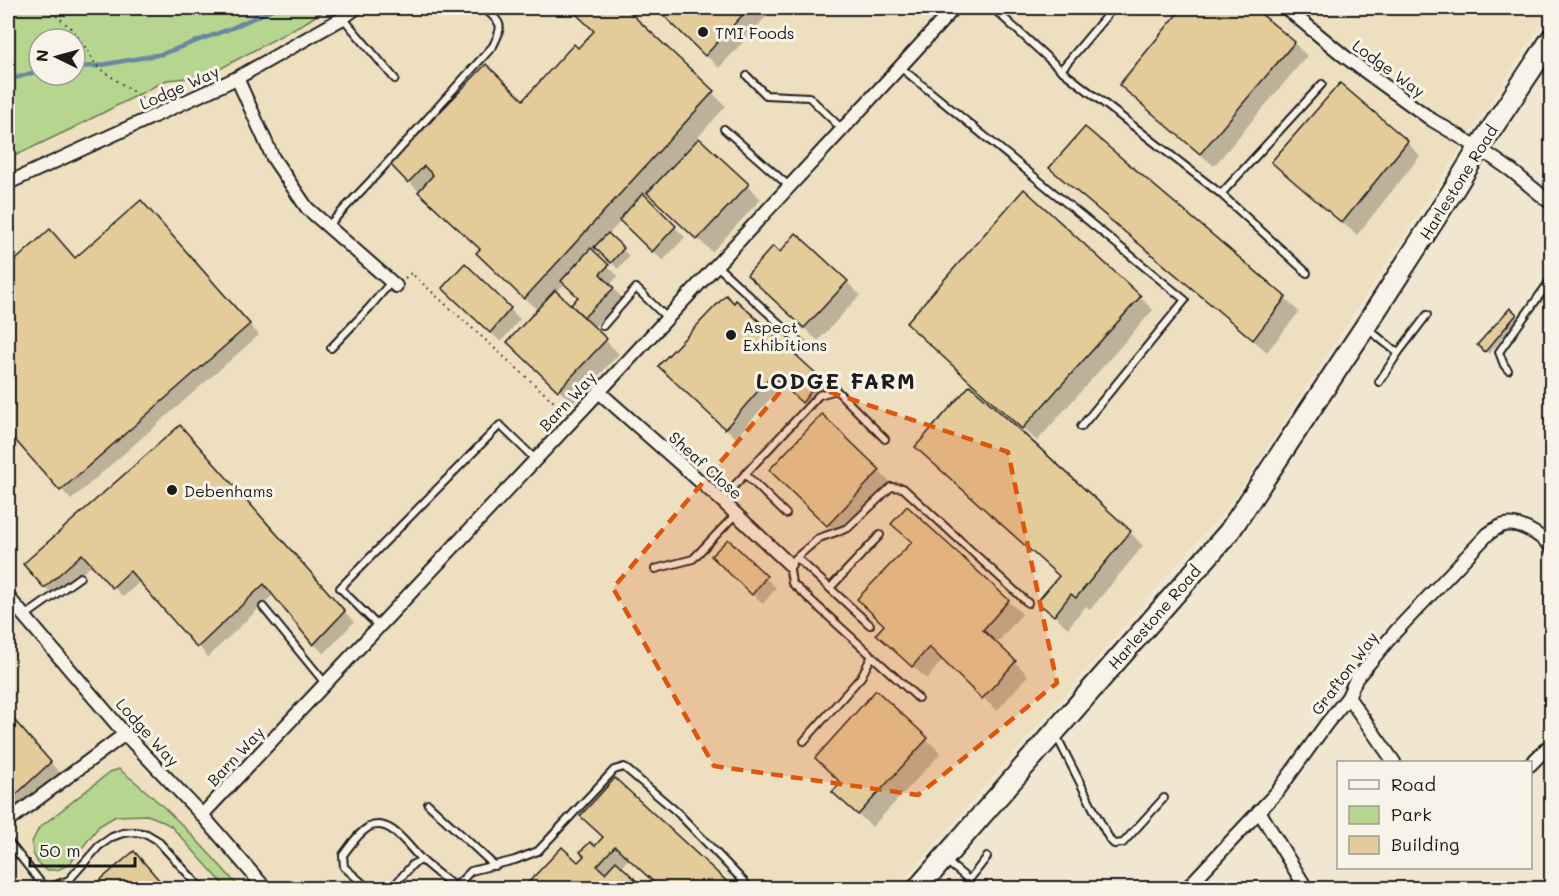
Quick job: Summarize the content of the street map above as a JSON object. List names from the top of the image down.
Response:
{
  "streets": {
    "main road": ["Harlestone Road"],
    "street": [
      "Lodge Way",
      "Barn Way",
      "Sheaf Close",
      "Grafton Way"
    ]
  },
  "crossings": [
    ["Lodge Way", "Harlestone Road"],
    ["Lodge Way", "Barn Way"],
    ["Barn Way", "Sheaf Close"]
  ],
  "districts": ["LODGE FARM"],
  "places": ["TMI Foods", "Aspect Exhibitions", "Debenhams"],
  "legend": ["Road", "Park", "Building"],
  "scale_bar": "50 m",
  "north": "left"
}
